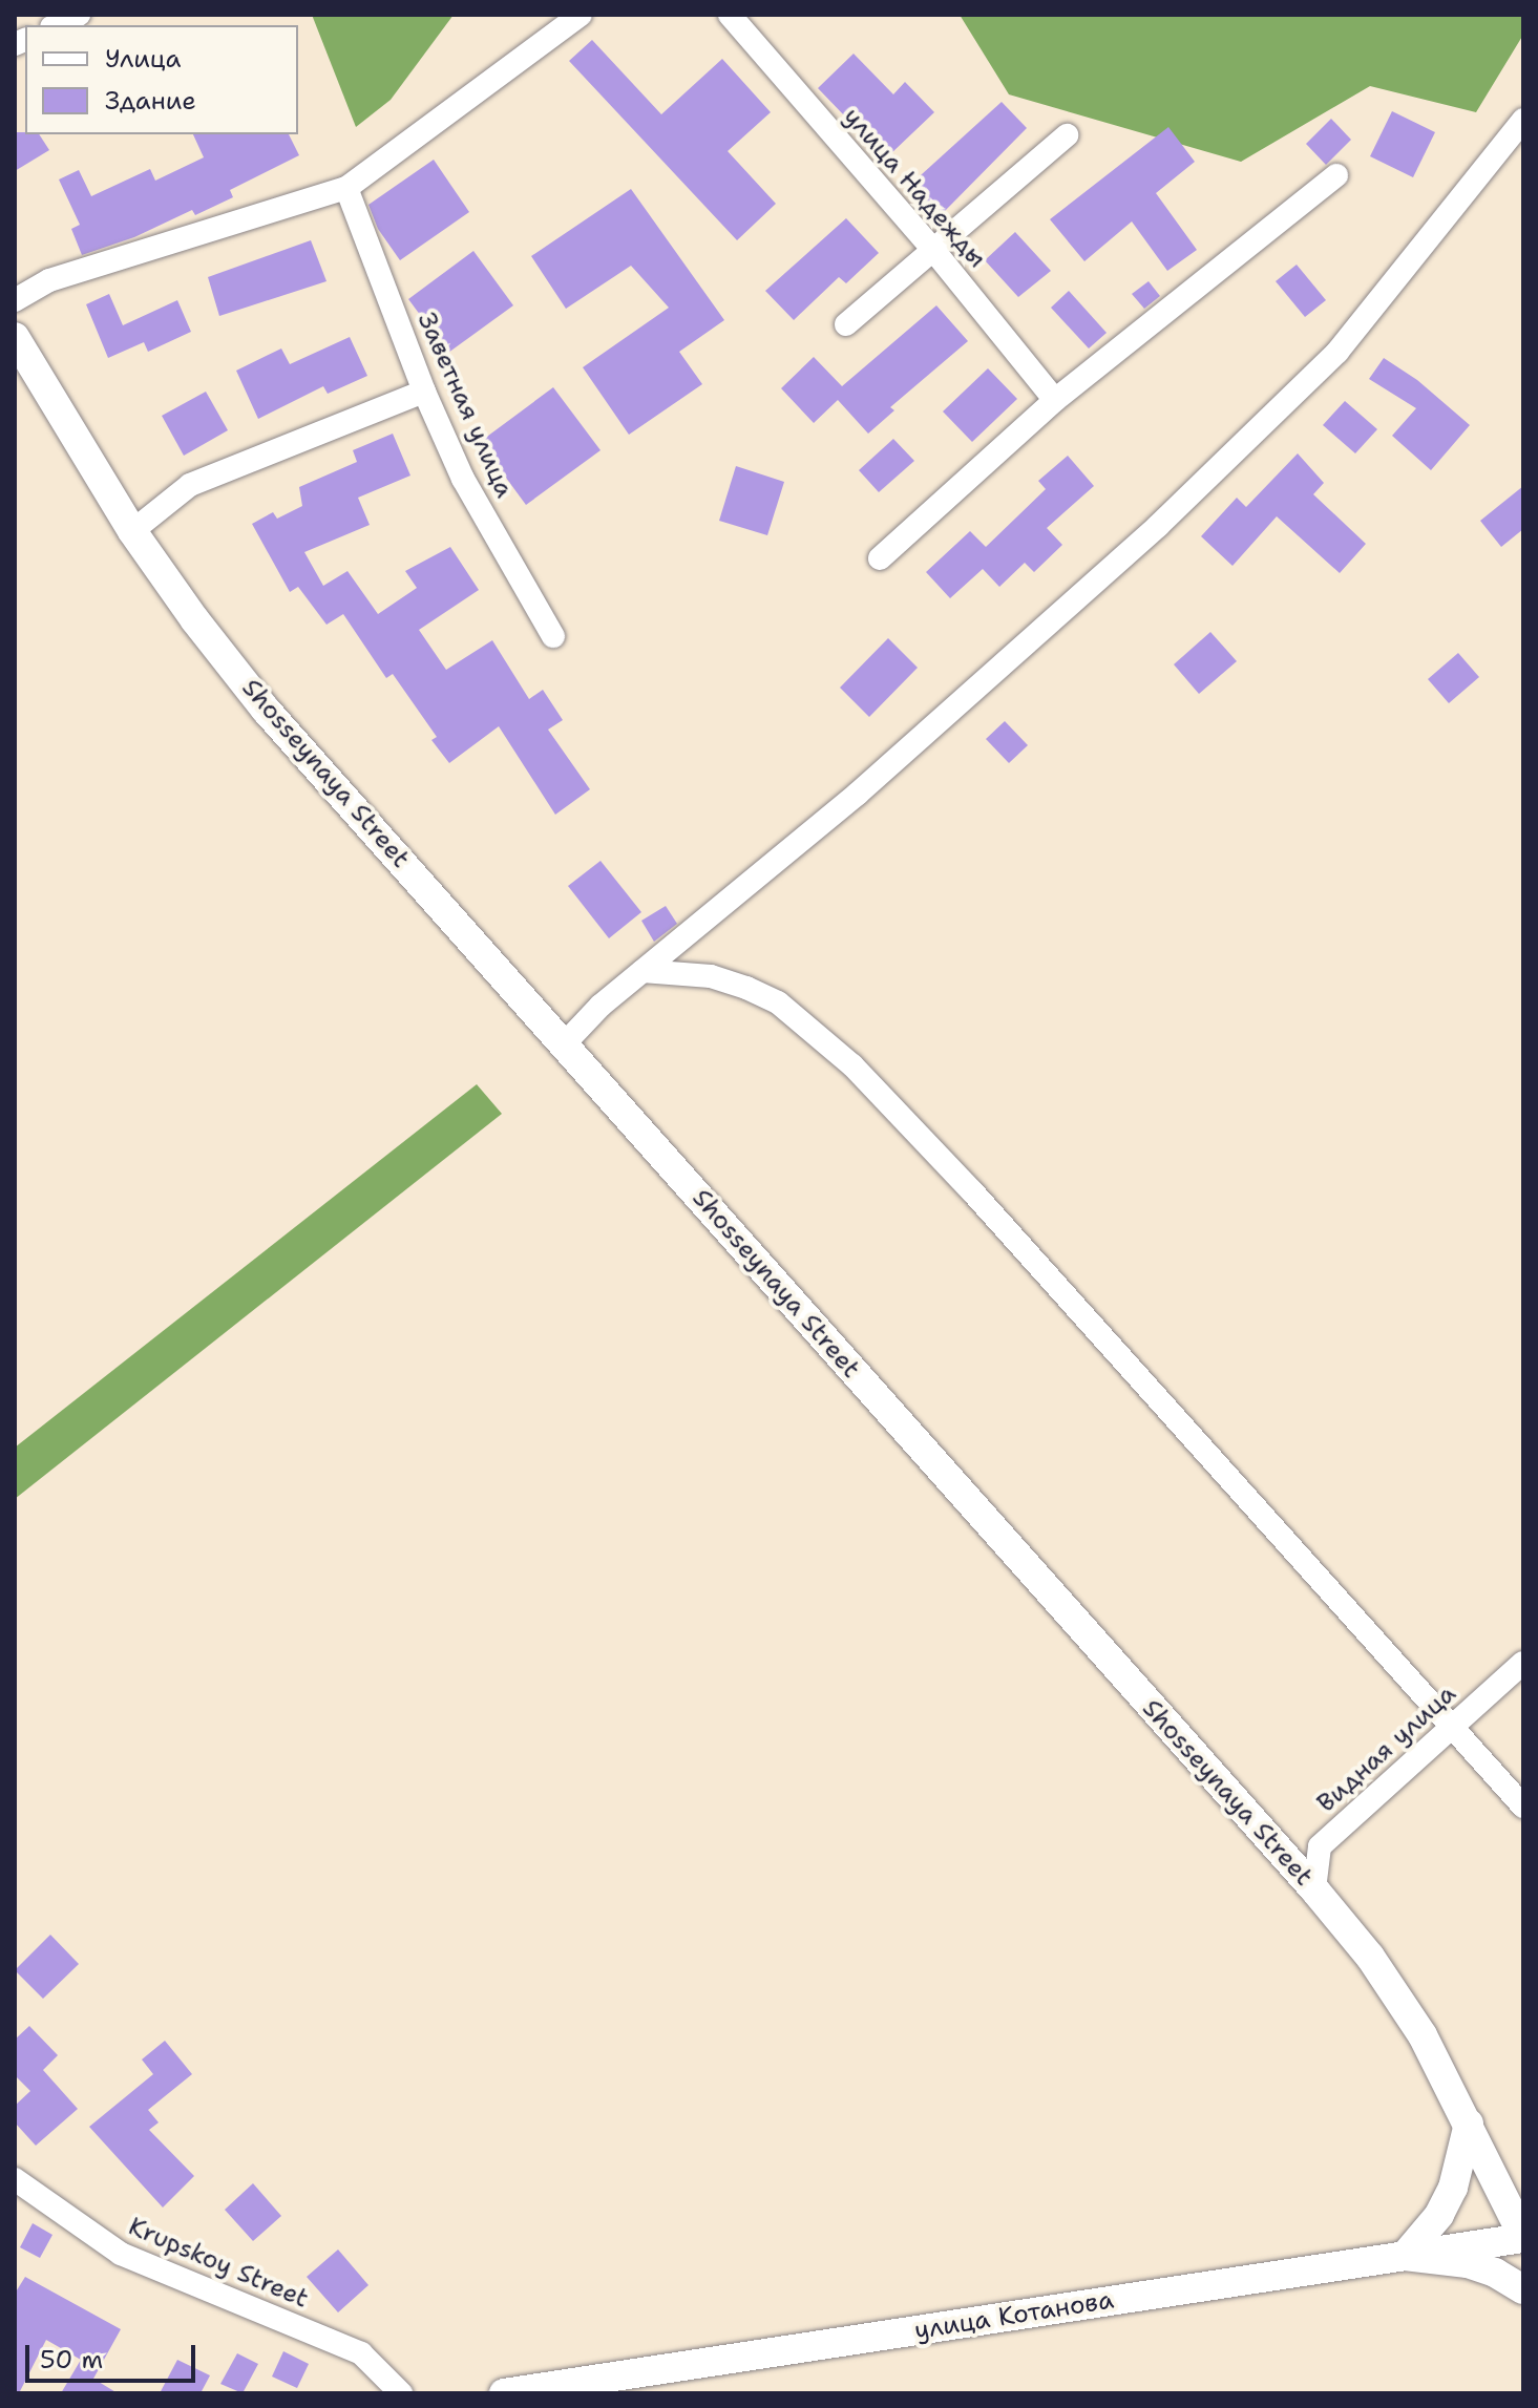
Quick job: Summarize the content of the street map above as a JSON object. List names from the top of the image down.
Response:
{
  "streets": {
    "street": [
      "улица Надежды",
      "Заветная улица",
      "Shosseynaya Street",
      "Видная улица",
      "Krupskoy Street",
      "улица Котанова"
    ]
  },
  "crossings": [
    ["Shosseynaya Street", "Видная улица"],
    ["Shosseynaya Street", "улица Котанова"]
  ],
  "legend": ["Улица", "Здание"],
  "scale_bar": "50 m"
}
